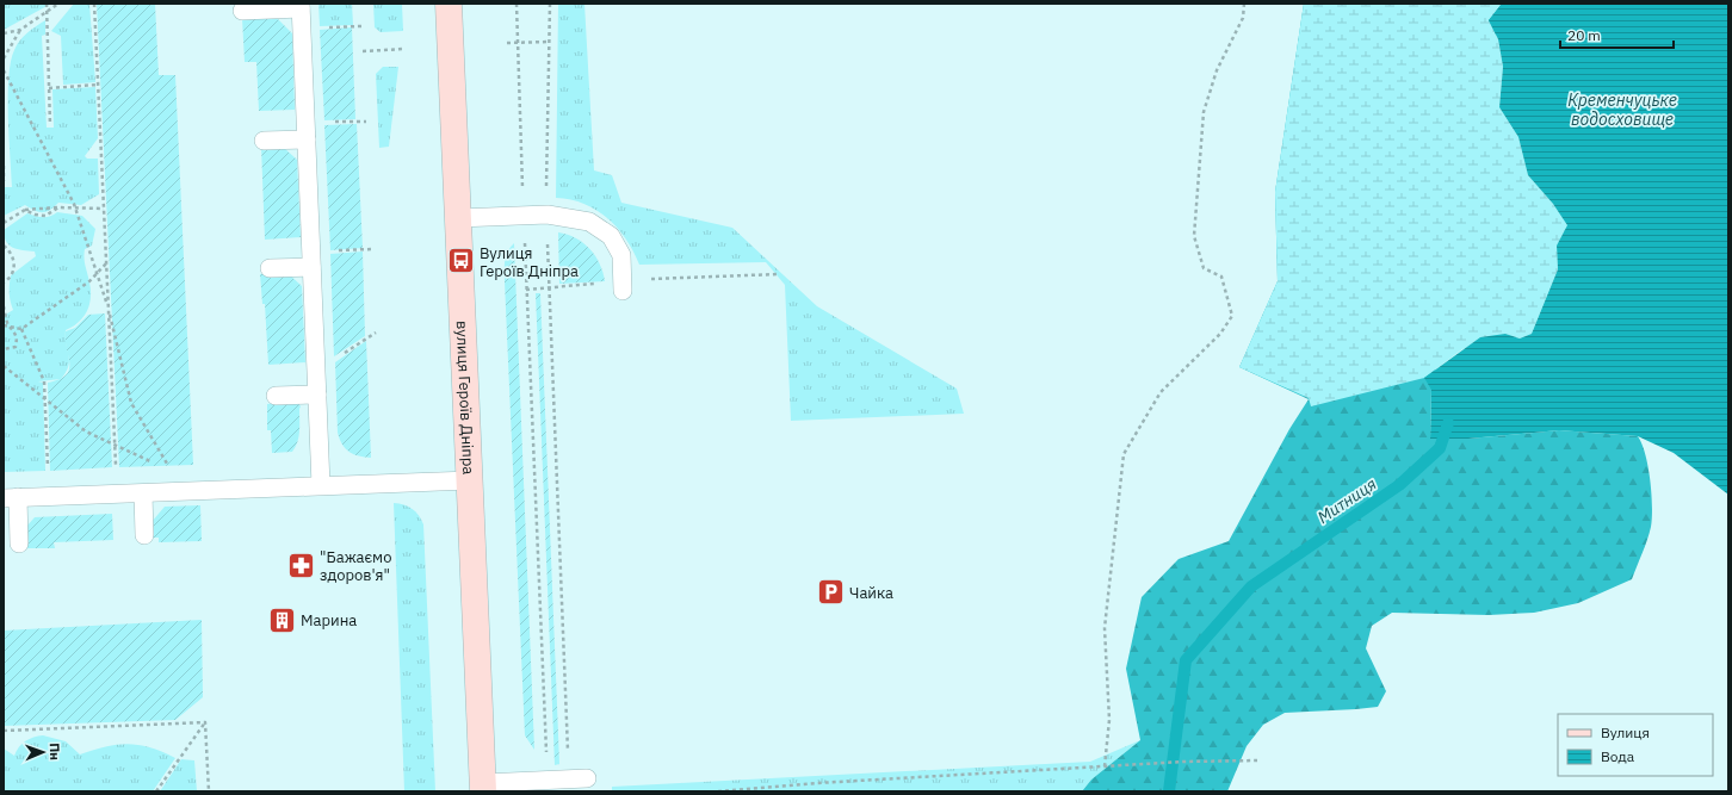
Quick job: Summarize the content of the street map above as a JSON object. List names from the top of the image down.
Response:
{
  "streets": {
    "main road": ["вулиця Героїв Дніпра"]
  },
  "water": ["Кременчуцьке водосховище", "Митниця"],
  "places": {
    "bus stop": ["Вулиця Героїв Дніпра"],
    "pharmacy": ["\"Бажаємо здоров'я\""],
    "parking": ["Чайка"],
    "building": ["Марина"]
  },
  "legend": ["Вулиця", "Вода"],
  "scale_bar": "20 m",
  "north": "right"
}
